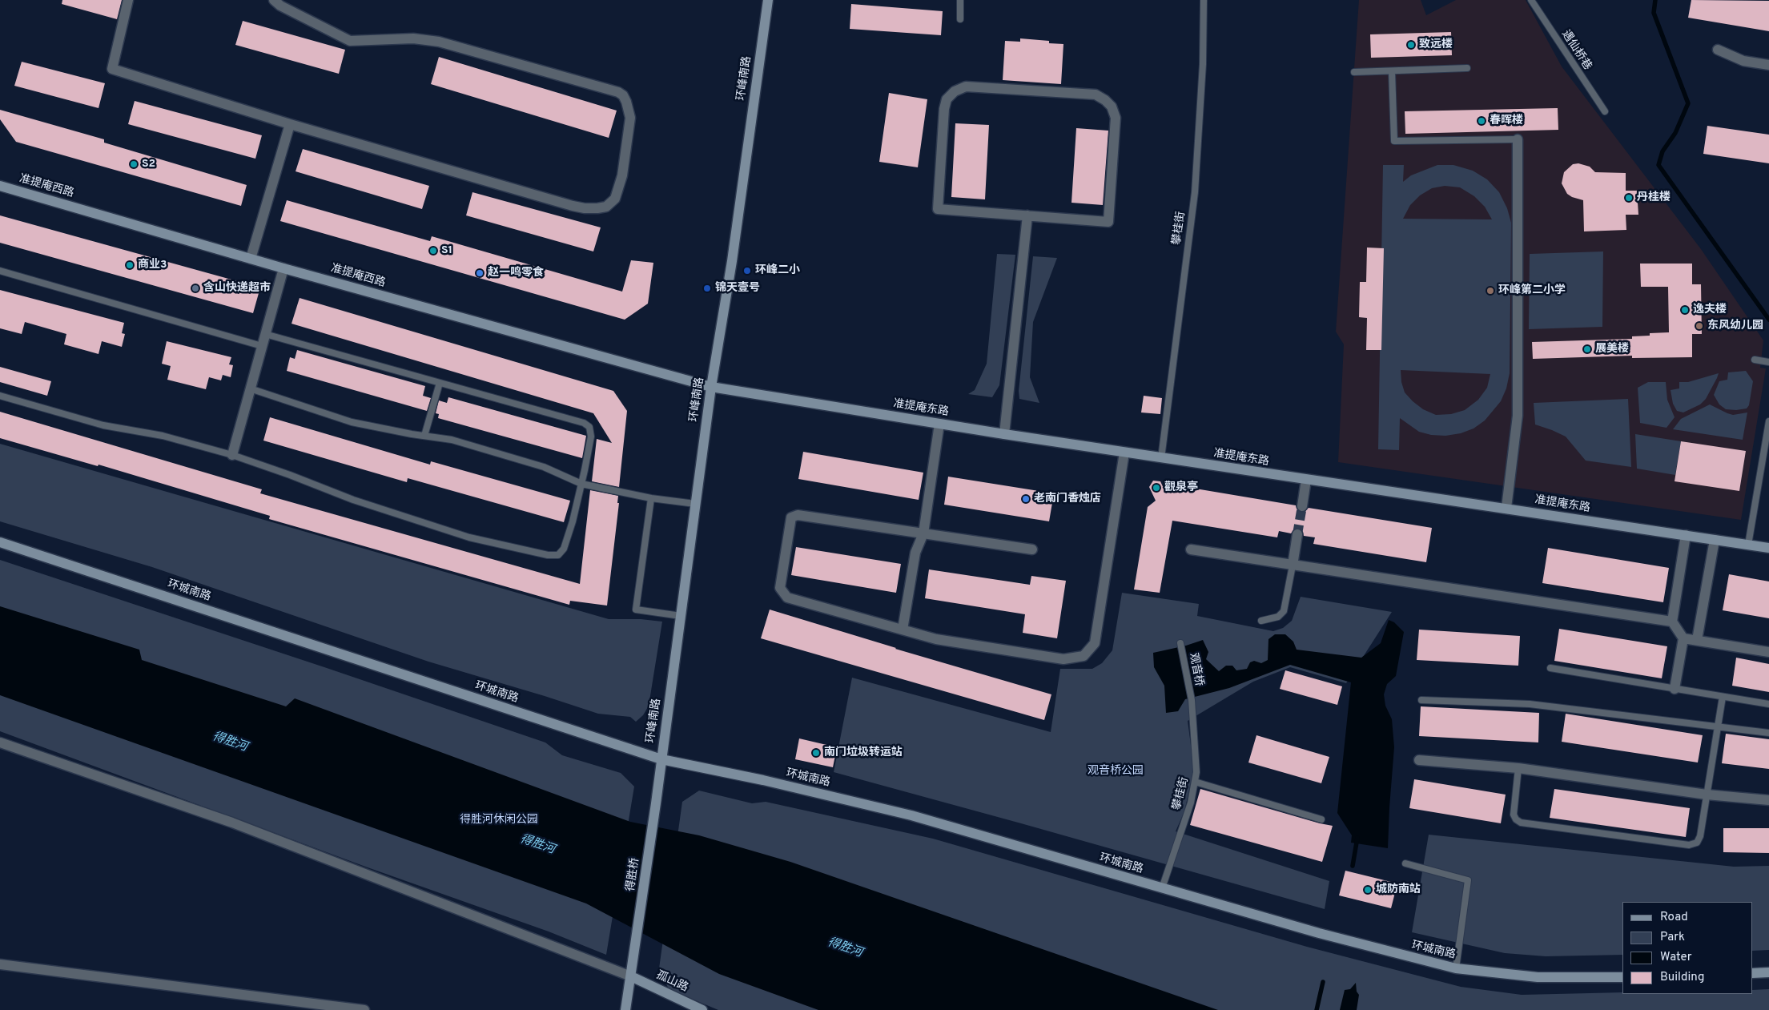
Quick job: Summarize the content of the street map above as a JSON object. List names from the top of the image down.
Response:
{
  "streets": {
    "main road": [
      "环峰南路",
      "准提庵西路",
      "准提庵东路",
      "环城南路",
      "得胜桥",
      "孤山路"
    ],
    "lane": ["遇仙桥巷", "攀桂街", "观音桥"]
  },
  "crossings": [
    ["环峰南路", "准提庵西路"],
    ["环峰南路", "准提庵东路"],
    ["环峰南路", "环城南路"],
    ["环峰南路", "得胜桥"],
    ["准提庵西路", "准提庵东路"],
    ["攀桂街", "准提庵东路"],
    ["攀桂街", "环城南路"],
    ["攀桂街", "观音桥"],
    ["得胜桥", "孤山路"]
  ],
  "water": ["得胜河"],
  "parks": ["观音桥公园", "得胜河休闲公园"],
  "places": [
    "致远楼",
    "春晖楼",
    "S2",
    "丹桂楼",
    "S1",
    "商业3",
    "环峰二小",
    "赵一鸣零食",
    "含山快递超市",
    "锦天壹号",
    "环峰第二小学",
    "逸夫楼",
    "东风幼儿园",
    "展美楼",
    "觀泉亭",
    "老南门香烛店",
    "南门垃圾转运站",
    "城防南站"
  ],
  "legend": [
    "Road",
    "Park",
    "Water",
    "Building"
  ]
}
